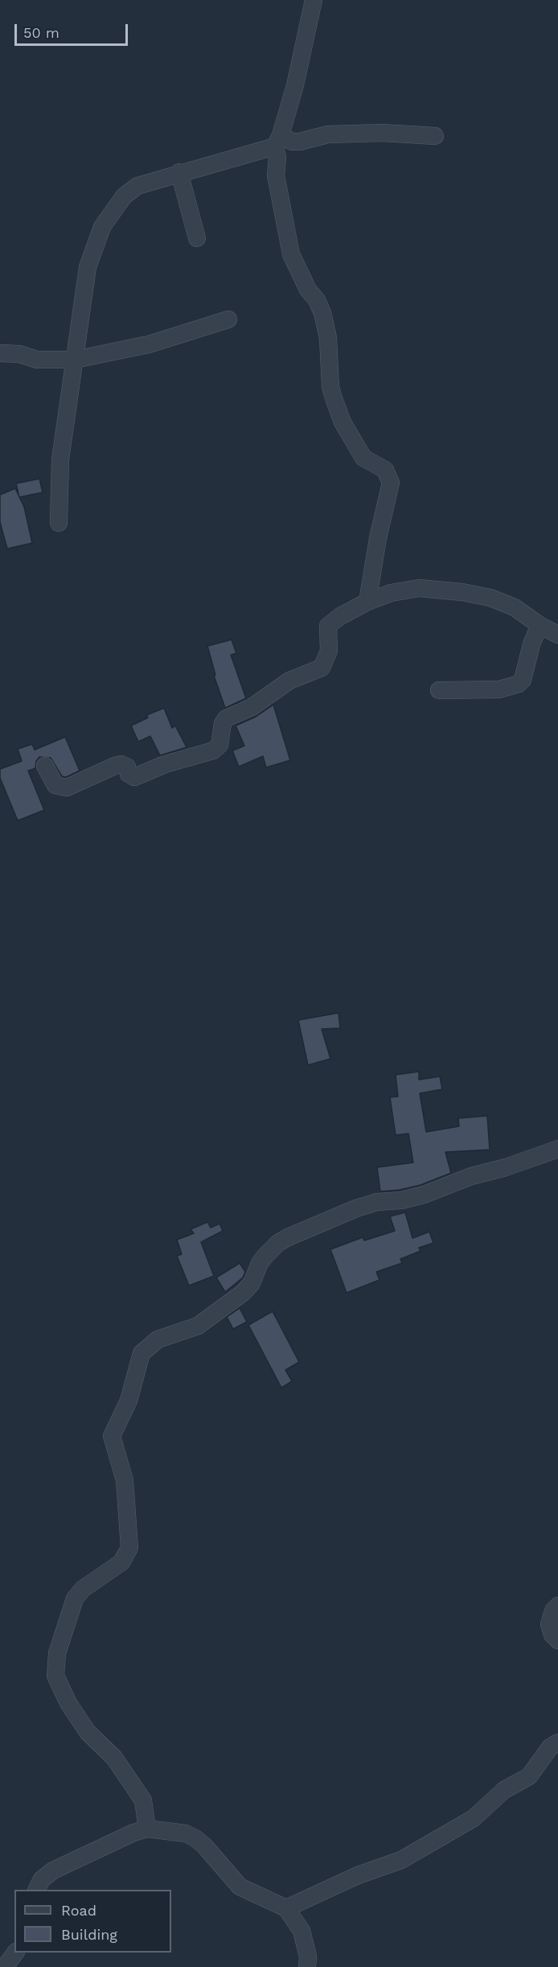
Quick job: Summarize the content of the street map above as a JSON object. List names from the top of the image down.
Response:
{
  "legend": ["Road", "Building"],
  "scale_bar": "50 m"
}
